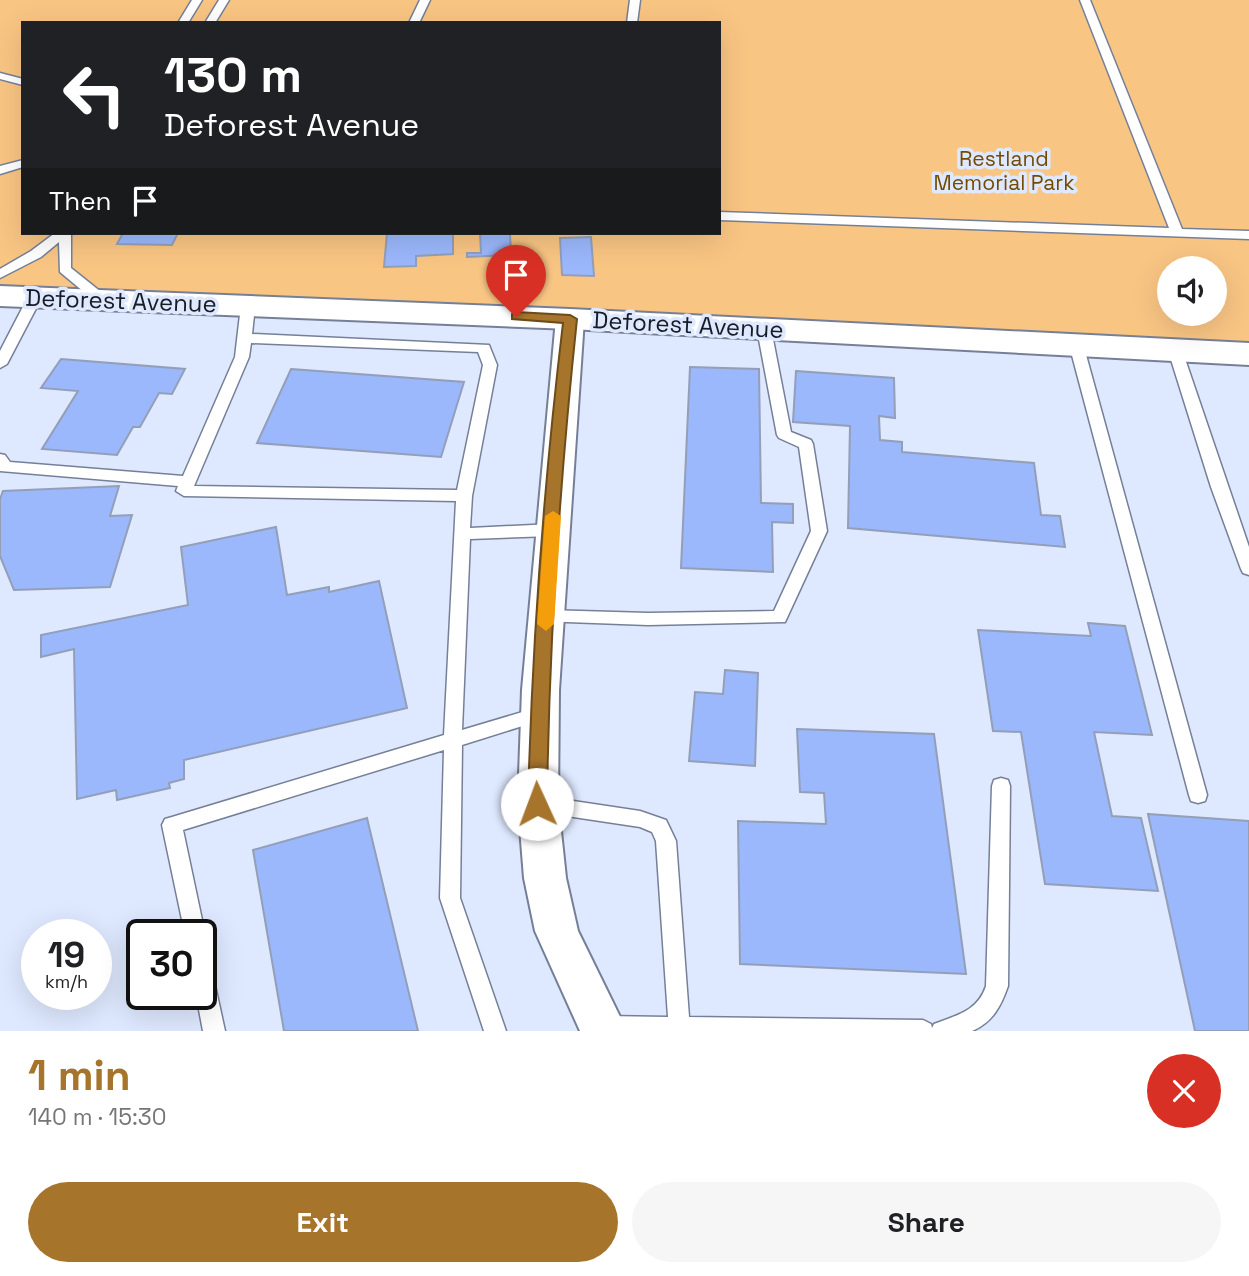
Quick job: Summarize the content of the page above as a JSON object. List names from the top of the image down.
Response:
{
  "streets": {
    "street": ["Deforest Avenue"]
  },
  "parks": ["Restland Memorial Park"],
  "page": {
    "turn": ["130 m", "Deforest Avenue"],
    "then": "Then",
    "speed": "19 km/h",
    "limit": "30",
    "heading": ["1 min", "140 m · 15:30"],
    "buttons": ["Exit", "Share"]
  }
}
